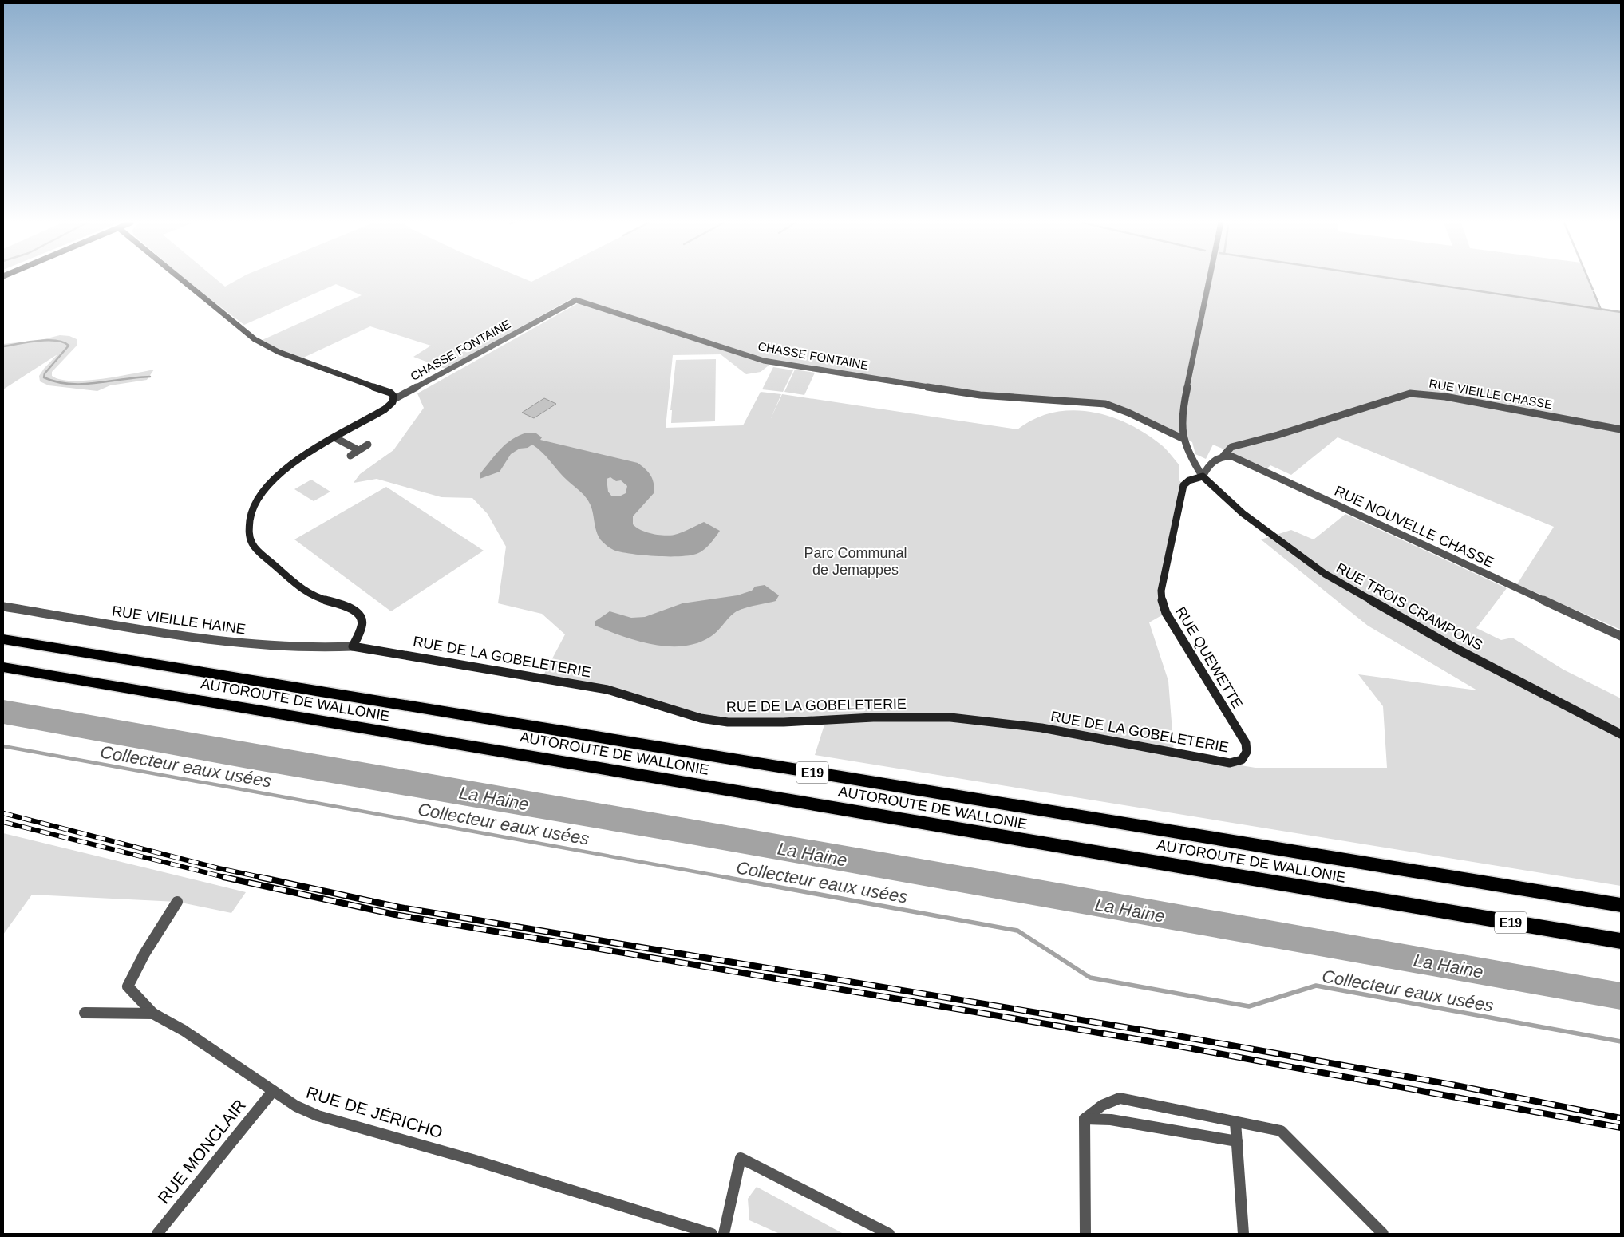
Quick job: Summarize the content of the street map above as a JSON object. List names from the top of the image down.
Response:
{
  "streets": {
    "highway": ["AUTOROUTE DE WALLONIE", "E19"],
    "street": [
      "CHASSE FONTAINE",
      "RUE VIEILLE CHASSE",
      "RUE NOUVELLE CHASSE",
      "RUE TROIS CRAMPONS",
      "RUE VIEILLE HAINE",
      "RUE DE LA GOBELETERIE",
      "RUE QUEWETTE",
      "RUE DE JÉRICHO",
      "RUE MONCLAIR"
    ]
  },
  "crossings": [
    ["RUE VIEILLE CHASSE", "RUE NOUVELLE CHASSE"],
    ["RUE TROIS CRAMPONS", "RUE QUEWETTE"],
    ["RUE VIEILLE HAINE", "RUE DE LA GOBELETERIE"],
    ["RUE DE LA GOBELETERIE", "RUE QUEWETTE"],
    ["RUE DE JÉRICHO", "RUE MONCLAIR"]
  ],
  "water": ["Collecteur eaux usées", "La Haine"],
  "parks": ["Parc Communal de Jemappes"]
}
